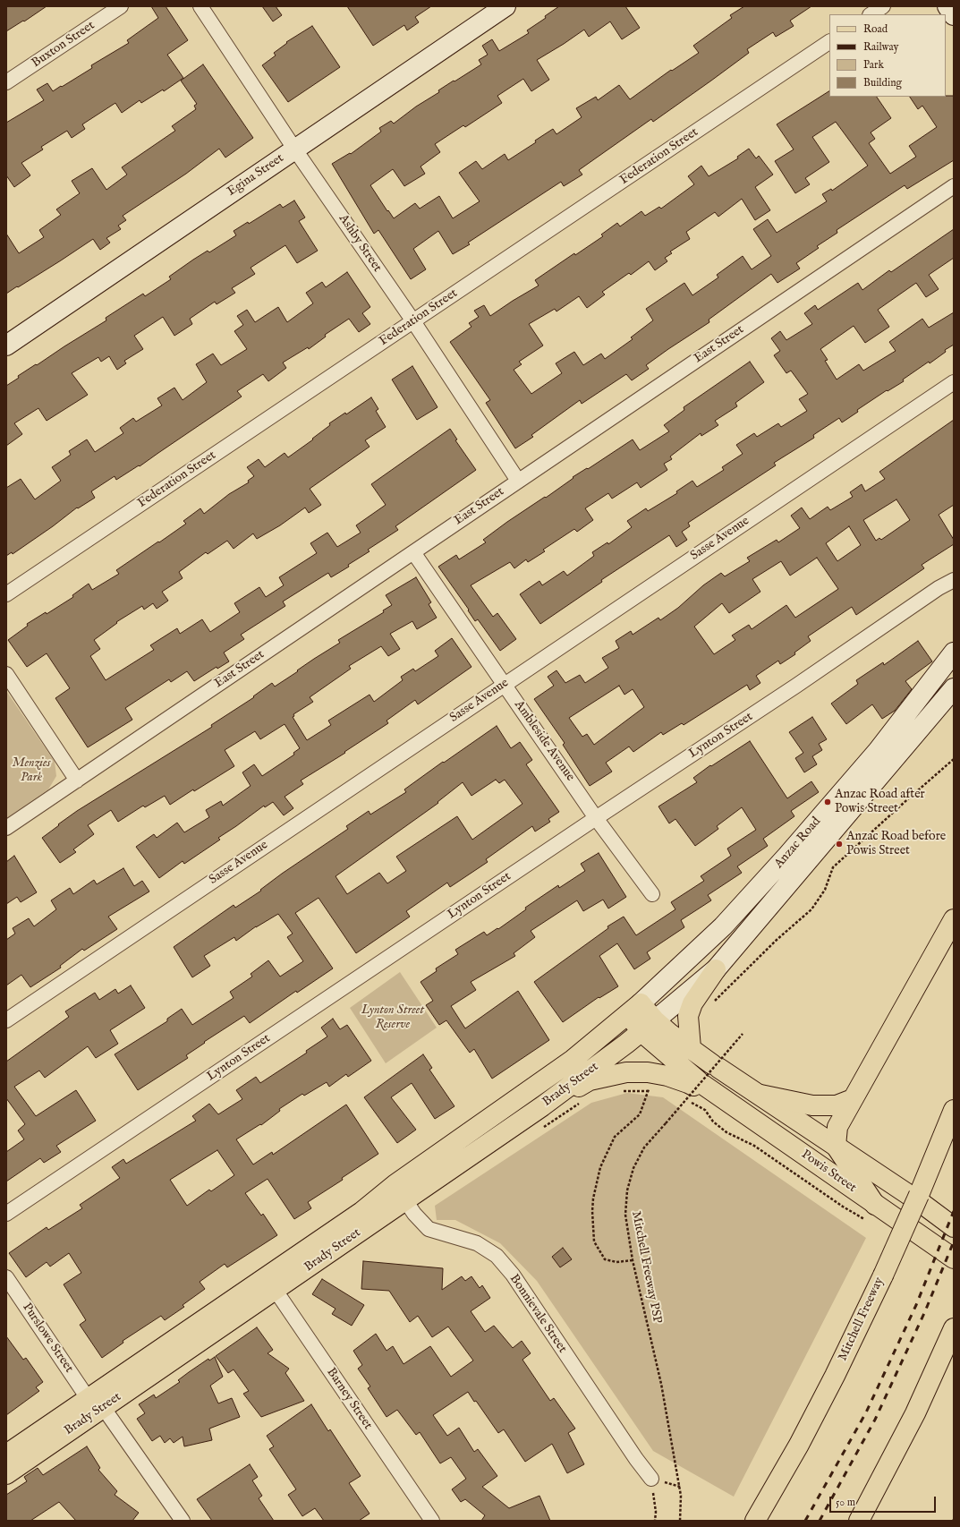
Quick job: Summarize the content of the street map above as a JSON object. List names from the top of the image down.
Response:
{
  "streets": {
    "main road": [
      "Egina Street",
      "Anzac Road",
      "Brady Street",
      "Powis Street",
      "Mitchell Freeway"
    ],
    "street": [
      "Buxton Street",
      "Federation Street",
      "Ashby Street",
      "East Street",
      "Sasse Avenue",
      "Lynton Street",
      "Ambleside Avenue",
      "Bonnievale Street",
      "Purslowe Street",
      "Barney Street"
    ],
    "path": ["Mitchell Freeway PSP"]
  },
  "crossings": [
    ["Federation Street", "Ashby Street"],
    ["Egina Street", "Ashby Street"],
    ["Ashby Street", "East Street"],
    ["East Street", "Ambleside Avenue"],
    ["Sasse Avenue", "Ambleside Avenue"],
    ["Lynton Street", "Ambleside Avenue"],
    ["Anzac Road", "Brady Street"],
    ["Anzac Road", "Powis Street"],
    ["Brady Street", "Powis Street"],
    ["Brady Street", "Bonnievale Street"],
    ["Brady Street", "Purslowe Street"],
    ["Brady Street", "Barney Street"]
  ],
  "parks": ["Menzies Park", "Lynton Street Reserve"],
  "places": ["Anzac Road after Powis Street", "Anzac Road before Powis Street"],
  "legend": [
    "Road",
    "Railway",
    "Park",
    "Building"
  ],
  "scale_bar": "50 m"
}
